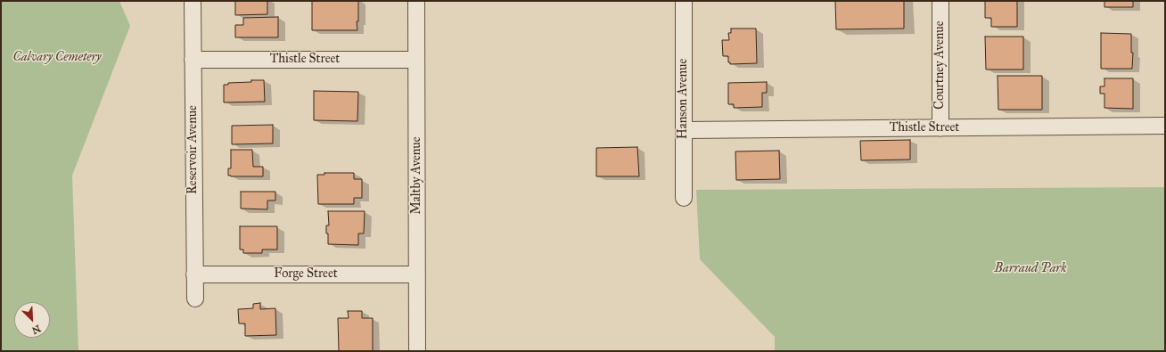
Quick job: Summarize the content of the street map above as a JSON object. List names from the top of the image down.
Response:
{
  "streets": {
    "street": [
      "Thistle Street",
      "Courtney Avenue",
      "Hanson Avenue",
      "Reservoir Avenue",
      "Maltby Avenue",
      "Forge Street"
    ]
  },
  "crossings": [
    ["Thistle Street", "Courtney Avenue"],
    ["Thistle Street", "Hanson Avenue"],
    ["Thistle Street", "Reservoir Avenue"],
    ["Thistle Street", "Maltby Avenue"],
    ["Reservoir Avenue", "Forge Street"],
    ["Maltby Avenue", "Forge Street"]
  ],
  "parks": ["Calvary Cemetery", "Barraud Park"],
  "north": "bottom right"
}
